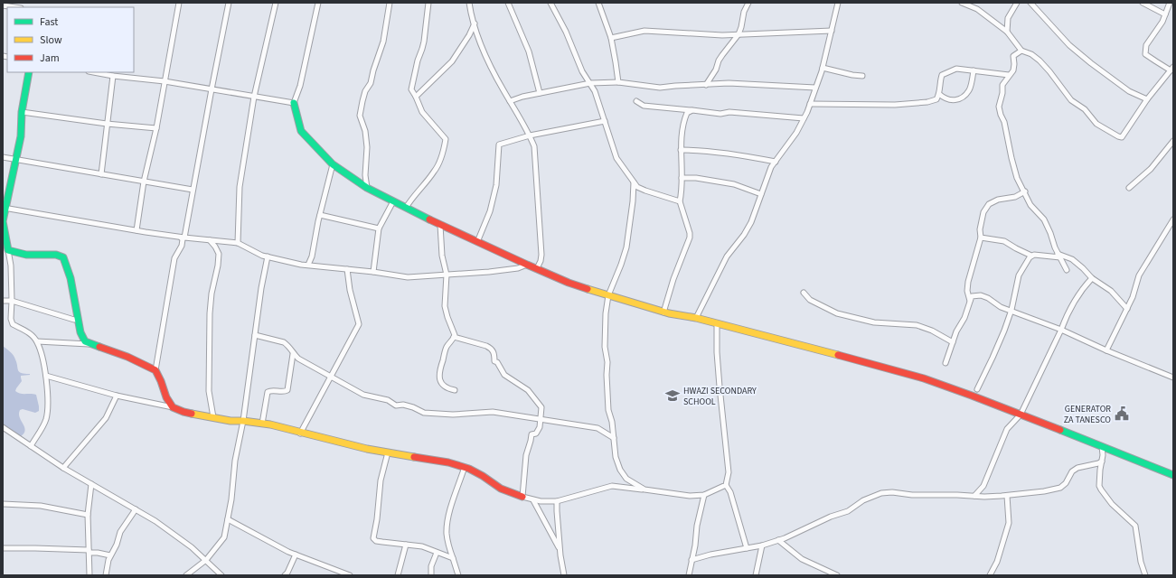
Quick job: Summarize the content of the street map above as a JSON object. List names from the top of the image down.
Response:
{
  "places": {
    "school or university": ["HWAZI SECONDARY SCHOOL"],
    "public building": ["GENERATOR ZA TANESCO"]
  },
  "legend": ["Fast", "Slow", "Jam"]
}
